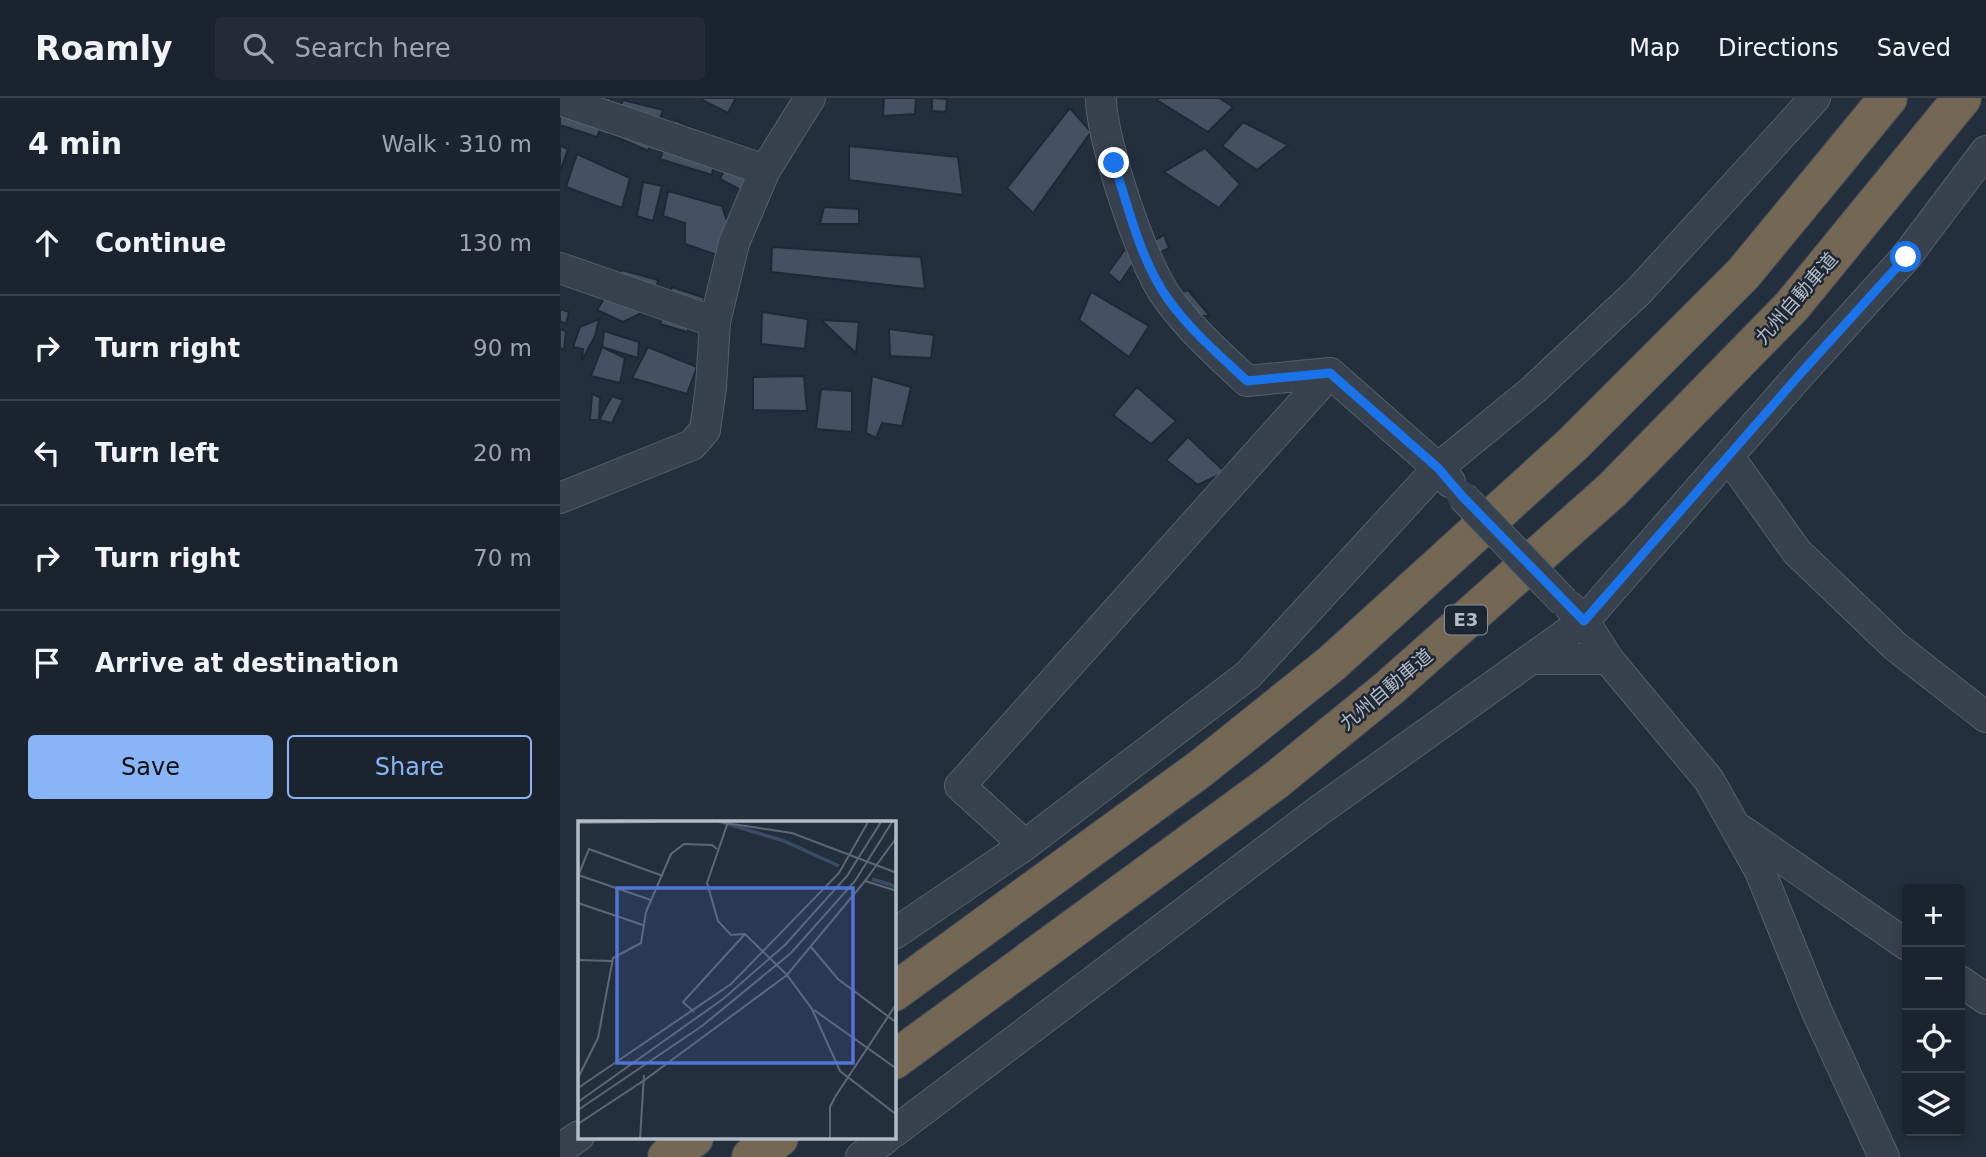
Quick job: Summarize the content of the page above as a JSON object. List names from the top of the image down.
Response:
{
  "streets": {
    "highway": ["九州自動車道", "E3"]
  },
  "page": {
    "header": "Roamly",
    "search": "Search here",
    "nav": ["Map", "Directions", "Saved"],
    "heading": ["4 min", "Walk · 310 m"],
    "list": [
      ["Continue", "130 m"],
      ["Turn right", "90 m"],
      ["Turn left", "20 m"],
      ["Turn right", "70 m"],
      "Arrive at destination"
    ],
    "buttons": ["Save", "Share"],
    "map_buttons": ["+", "−"]
  }
}
